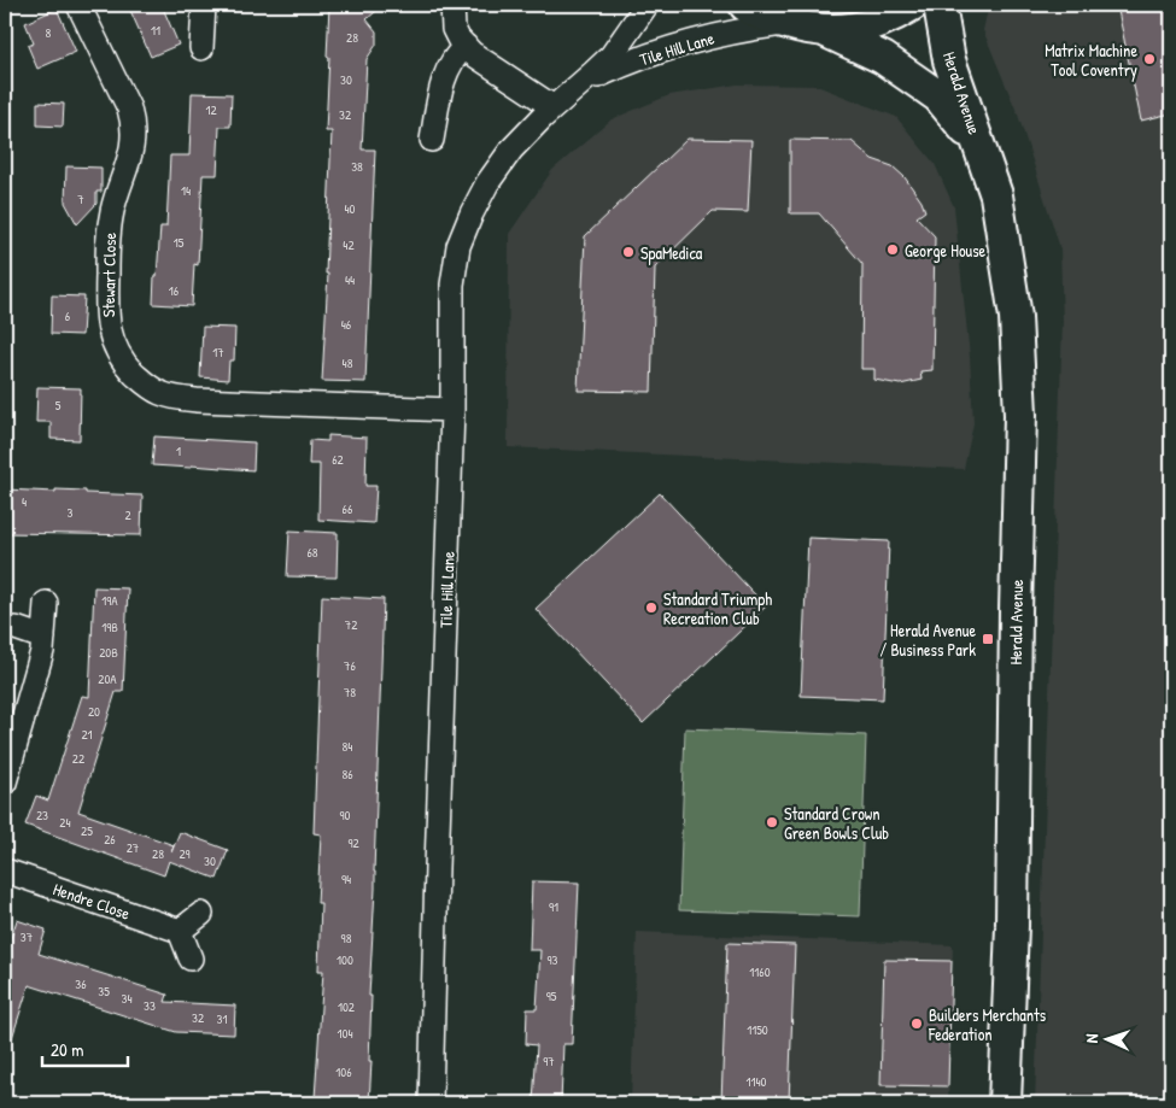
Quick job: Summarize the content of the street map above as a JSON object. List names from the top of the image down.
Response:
{
  "streets": {
    "main road": ["Herald Avenue"],
    "street": ["Tile Hill Lane", "Stewart Close", "Hendre Close"]
  },
  "crossings": [
    ["Tile Hill Lane", "Stewart Close"]
  ],
  "places": {
    "other": [
      "Matrix Machine Tool Coventry",
      "George House",
      "SpaMedica",
      "Standard Triumph Recreation Club",
      "Standard Crown Green Bowls Club",
      "Builders Merchants Federation"
    ],
    "transit": ["Herald Avenue / Business Park"]
  },
  "house_numbers": [
    "11",
    "8",
    "28",
    "30",
    "12",
    "32",
    "38",
    "14",
    "7",
    "40",
    "15",
    "42",
    "44",
    "16",
    "6",
    "46",
    "17",
    "48",
    "5",
    "1",
    "62",
    "4",
    "66",
    "3",
    "2",
    "68",
    "19A",
    "72",
    "19B",
    "20B",
    "76",
    "20A",
    "78",
    "20",
    "21",
    "84",
    "22",
    "86",
    "23",
    "90",
    "24",
    "25",
    "26",
    "92",
    "27",
    "28",
    "29",
    "30",
    "94",
    "91",
    "37",
    "98",
    "100",
    "93",
    "1160",
    "36",
    "35",
    "95",
    "34",
    "33",
    "102",
    "32",
    "31",
    "1150",
    "104",
    "97",
    "106",
    "1140"
  ],
  "scale_bar": "20 m",
  "north": "left"
}
